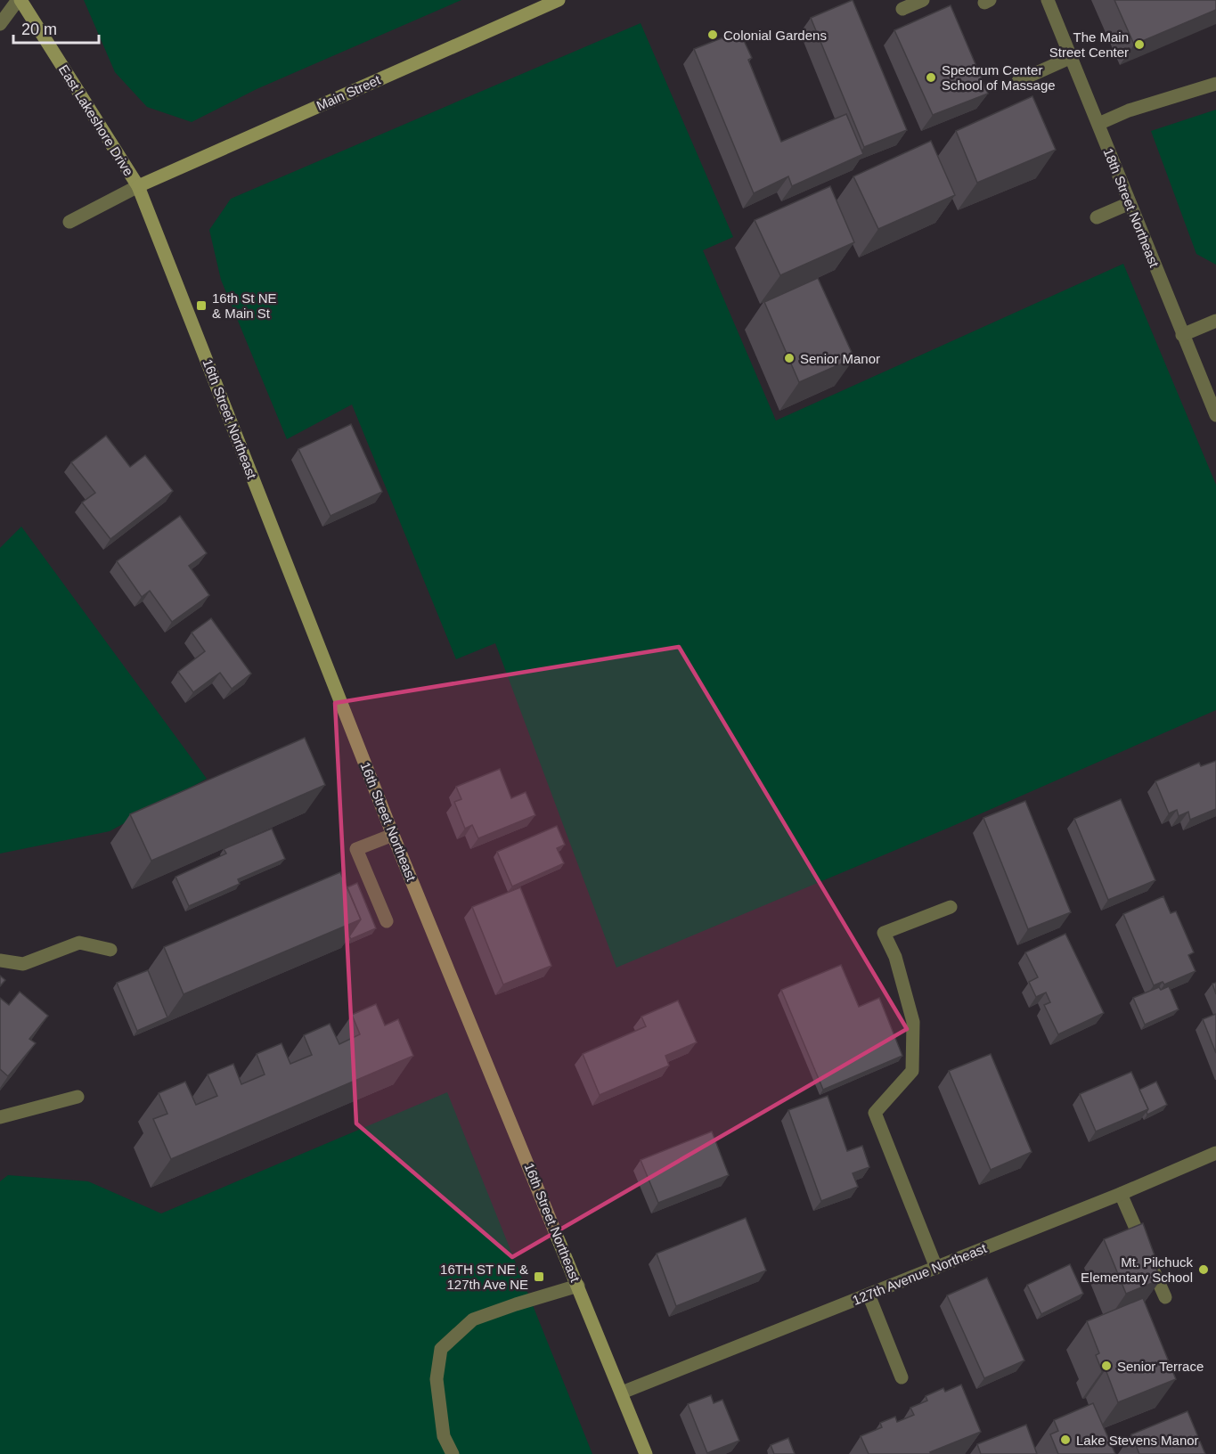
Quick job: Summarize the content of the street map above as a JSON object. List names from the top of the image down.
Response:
{
  "streets": {
    "street": [
      "Main Street",
      "East Lakeshore Drive",
      "18th Street Northeast",
      "16th Street Northeast",
      "127th Avenue Northeast"
    ]
  },
  "crossings": [
    ["Main Street", "East Lakeshore Drive"],
    ["Main Street", "16th Street Northeast"],
    ["East Lakeshore Drive", "16th Street Northeast"],
    ["16th Street Northeast", "127th Avenue Northeast"]
  ],
  "places": {
    "other": [
      "Colonial Gardens",
      "The Main Street Center",
      "Spectrum Center School of Massage",
      "Senior Manor",
      "Mt. Pilchuck Elementary School",
      "Senior Terrace",
      "Lake Stevens Manor"
    ],
    "transit": ["16th St NE & Main St", "16TH ST NE & 127th Ave NE"]
  },
  "scale_bar": "20 m"
}
